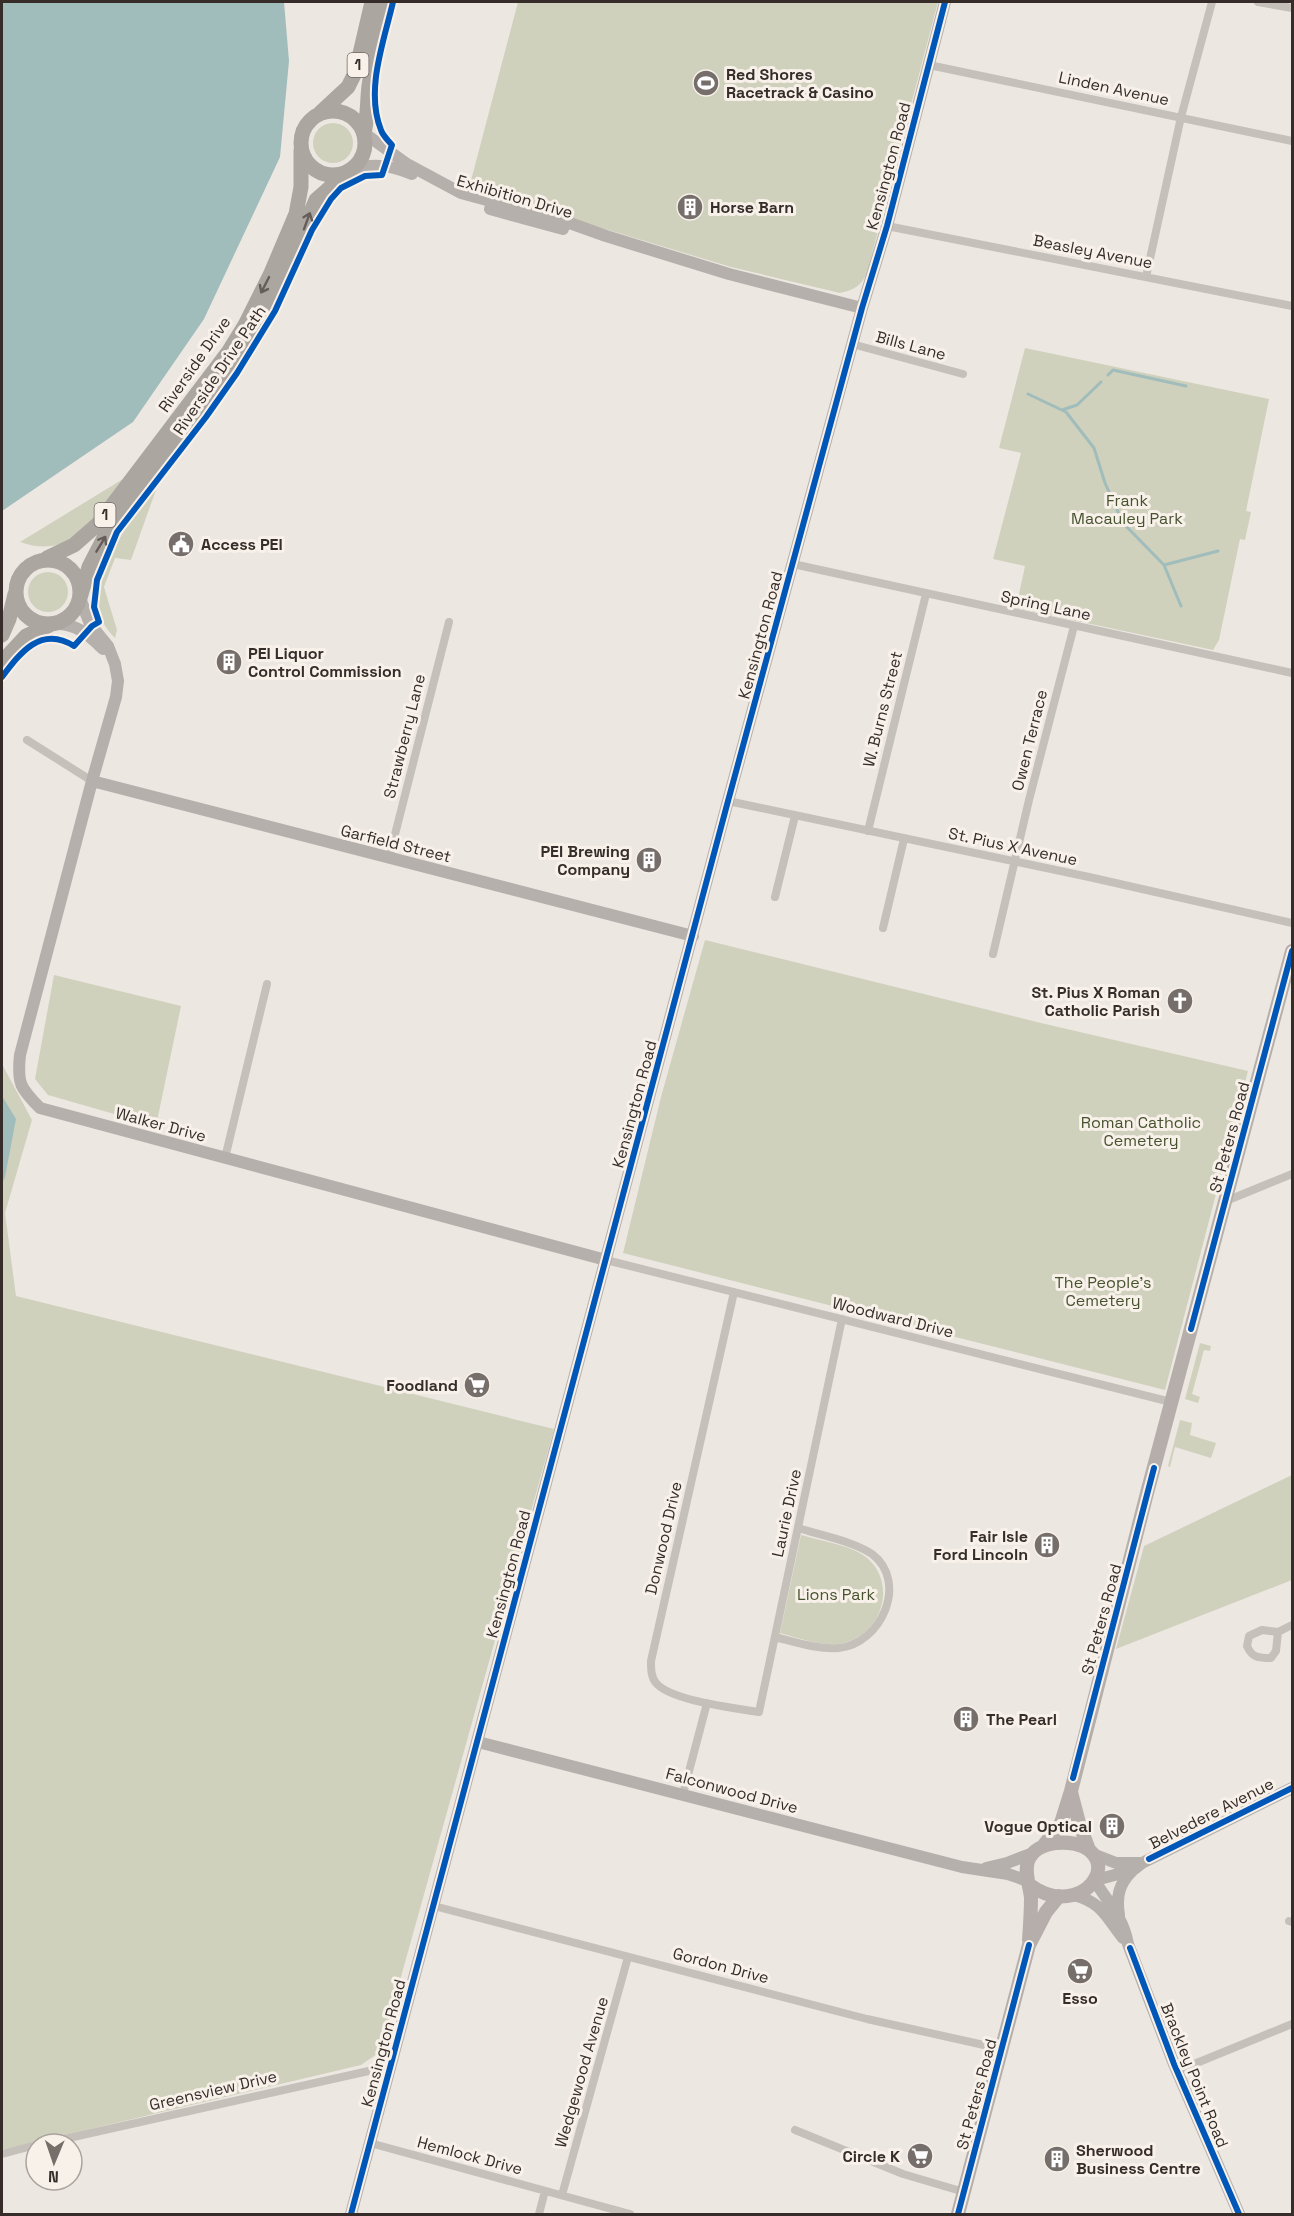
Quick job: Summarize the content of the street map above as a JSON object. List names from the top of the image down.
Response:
{
  "streets": {
    "highway": ["1", "Riverside Drive"],
    "main road": ["St Peters Road"],
    "street": [
      "Linden Avenue",
      "Kensington Road",
      "Exhibition Drive",
      "Beasley Avenue",
      "Bills Lane",
      "Spring Lane",
      "W. Burns Street",
      "Strawberry Lane",
      "Owen Terrace",
      "Garfield Street",
      "St. Pius X Avenue",
      "Walker Drive",
      "Woodward Drive",
      "Laurie Drive",
      "Donwood Drive",
      "Falconwood Drive",
      "Belvedere Avenue",
      "Gordon Drive",
      "Wedgewood Avenue",
      "Brackley Point Road",
      "Greensview Drive",
      "Hemlock Drive"
    ],
    "cycle path": ["Riverside Drive Path"]
  },
  "crossings": [
    ["1", "Exhibition Drive"],
    ["1", "Riverside Drive"],
    ["Linden Avenue", "Kensington Road"],
    ["Kensington Road", "Exhibition Drive"],
    ["Kensington Road", "Beasley Avenue"],
    ["Kensington Road", "Bills Lane"],
    ["Kensington Road", "Spring Lane"],
    ["Kensington Road", "Garfield Street"],
    ["Kensington Road", "St. Pius X Avenue"],
    ["Kensington Road", "Walker Drive"],
    ["Kensington Road", "Woodward Drive"],
    ["Kensington Road", "Falconwood Drive"],
    ["Kensington Road", "Gordon Drive"],
    ["Kensington Road", "Greensview Drive"],
    ["Kensington Road", "Hemlock Drive"],
    ["Exhibition Drive", "Riverside Drive"],
    ["Spring Lane", "W. Burns Street"],
    ["Spring Lane", "Owen Terrace"],
    ["W. Burns Street", "St. Pius X Avenue"],
    ["Strawberry Lane", "Garfield Street"],
    ["Owen Terrace", "St. Pius X Avenue"],
    ["Garfield Street", "Walker Drive"],
    ["Walker Drive", "Woodward Drive"],
    ["St Peters Road", "Woodward Drive"],
    ["St Peters Road", "Falconwood Drive"],
    ["St Peters Road", "Belvedere Avenue"],
    ["St Peters Road", "Gordon Drive"],
    ["St Peters Road", "Brackley Point Road"],
    ["Woodward Drive", "Laurie Drive"],
    ["Woodward Drive", "Donwood Drive"],
    ["Laurie Drive", "Donwood Drive"],
    ["Falconwood Drive", "Belvedere Avenue"],
    ["Falconwood Drive", "Brackley Point Road"],
    ["Belvedere Avenue", "Brackley Point Road"],
    ["Gordon Drive", "Wedgewood Avenue"],
    ["Wedgewood Avenue", "Hemlock Drive"]
  ],
  "parks": [
    "Frank Macauley Park",
    "Roman Catholic Cemetery",
    "The People's Cemetery",
    "Lions Park"
  ],
  "places": {
    "sports": ["Red Shores Racetrack & Casino"],
    "building": [
      "Horse Barn",
      "PEI Liquor Control Commission",
      "PEI Brewing Company",
      "Fair Isle Ford Lincoln",
      "The Pearl",
      "Vogue Optical",
      "Sherwood Business Centre"
    ],
    "public building": ["Access PEI"],
    "church": ["St. Pius X Roman Catholic Parish"],
    "supermarket": ["Foodland", "Esso", "Circle K"]
  },
  "north": "bottom"
}
